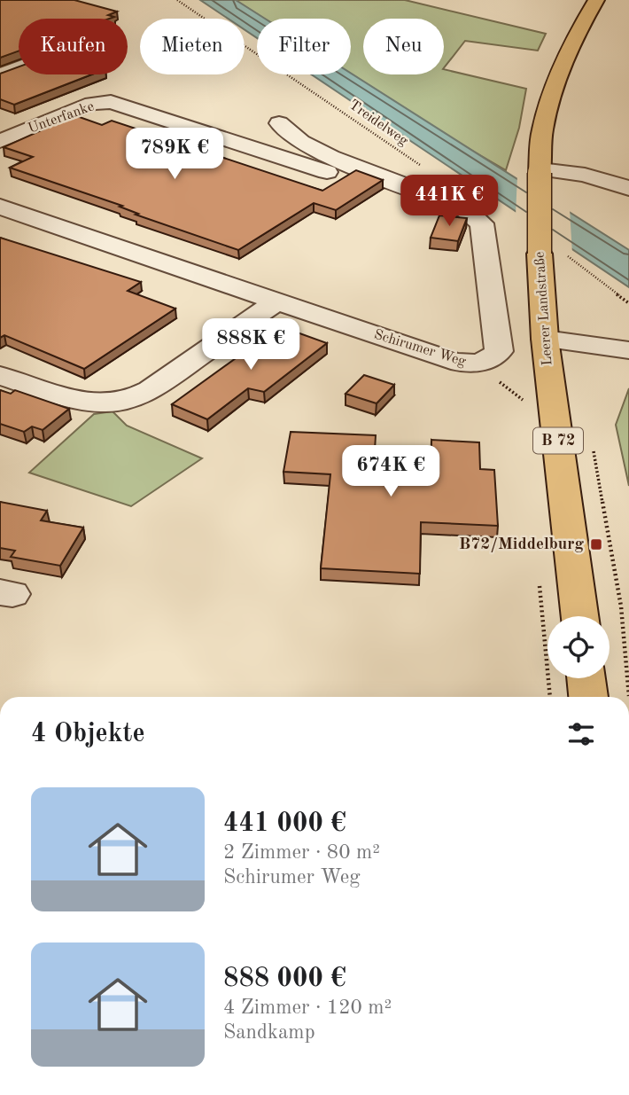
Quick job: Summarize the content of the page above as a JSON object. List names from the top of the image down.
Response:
{
  "streets": {
    "main road": ["Leerer Landstraße", "B 72"],
    "street": ["Unterfanke", "Schirumer Weg"],
    "path": ["Treidelweg"]
  },
  "places": {
    "transit": ["B72/Middelburg"]
  },
  "page": {
    "chip": [
      "Kaufen",
      "Mieten",
      "Filter",
      "Neu"
    ],
    "price": [
      "789K €",
      "441K €",
      "888K €",
      "674K €"
    ],
    "heading": "4 Objekte",
    "list": [
      {
        "name": "441 000 €",
        "note": "2 Zimmer · 80 m² · Schirumer Weg"
      },
      {
        "name": "888 000 €",
        "note": "4 Zimmer · 120 m² · Sandkamp"
      }
    ]
  }
}
